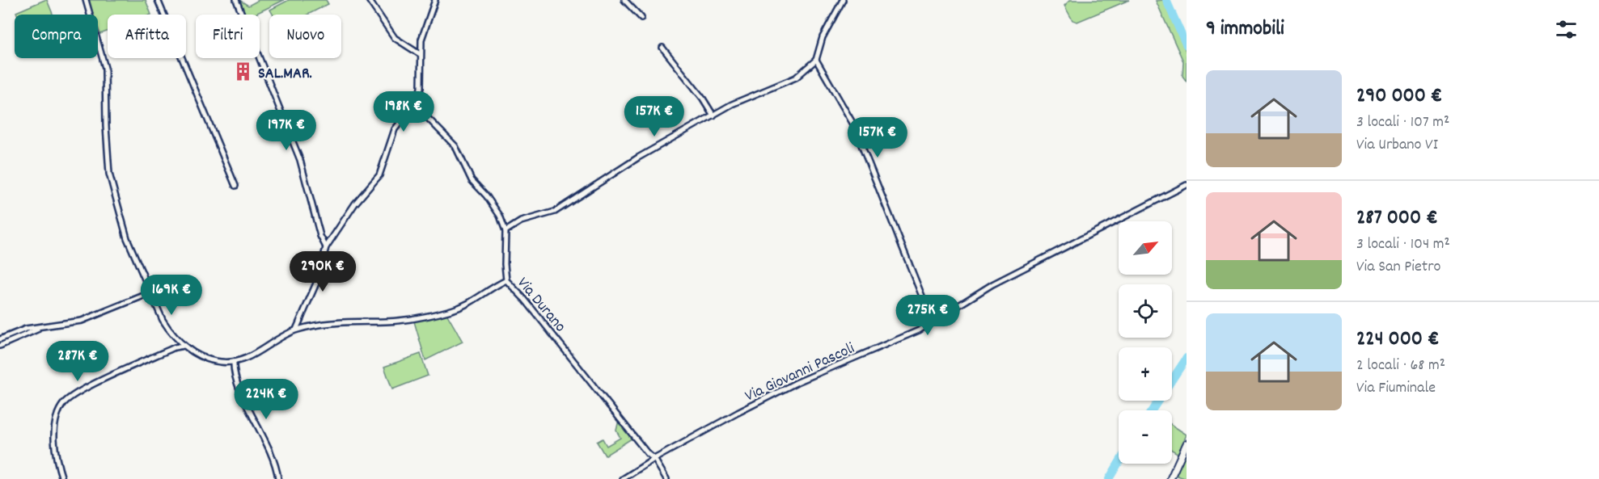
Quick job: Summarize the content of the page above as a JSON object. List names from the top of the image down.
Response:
{
  "streets": {
    "street": ["Via Durano", "Via Giovanni Pascoli"]
  },
  "crossings": [
    ["Via Durano", "Via Giovanni Pascoli"]
  ],
  "places": {
    "building": ["SAL.MAR."]
  },
  "north": "top right",
  "page": {
    "heading": "9 immobili",
    "chip": [
      "Compra",
      "Affitta",
      "Filtri",
      "Nuovo"
    ],
    "list": [
      {
        "name": "290 000 €",
        "note": "3 locali · 107 m² · Via Urbano VI"
      },
      {
        "name": "287 000 €",
        "note": "3 locali · 104 m² · Via San Pietro"
      },
      {
        "name": "224 000 €",
        "note": "2 locali · 68 m² · Via Fiuminale"
      }
    ],
    "price": [
      "198K €",
      "157K €",
      "197K €",
      "157K €",
      "290K €",
      "169K €",
      "275K €",
      "287K €",
      "224K €"
    ],
    "map_buttons": ["+", "−"]
  }
}
